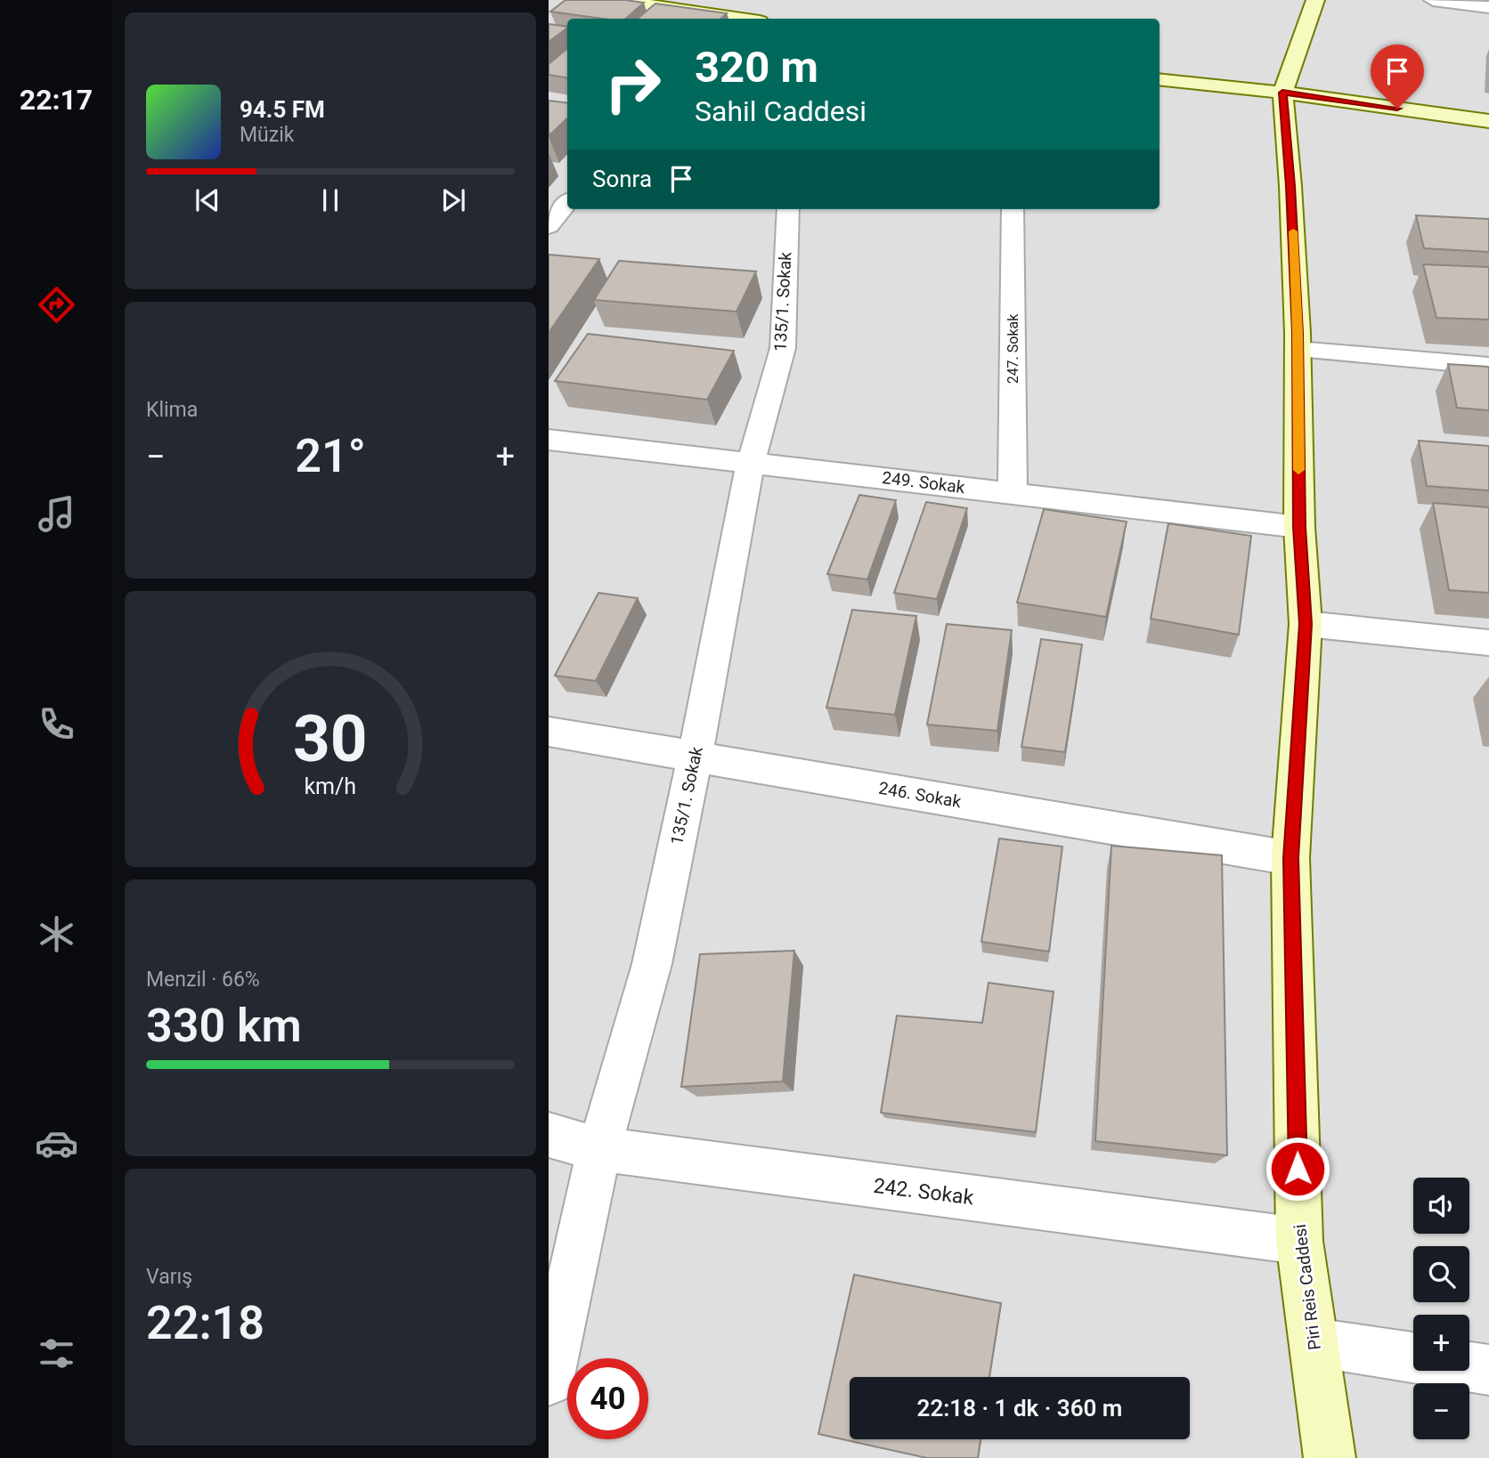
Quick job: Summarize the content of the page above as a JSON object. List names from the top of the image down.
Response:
{
  "streets": {
    "street": [
      "135/1. Sokak",
      "247. Sokak",
      "249. Sokak",
      "246. Sokak",
      "242. Sokak",
      "Piri Reis Caddesi"
    ]
  },
  "crossings": [
    ["135/1. Sokak", "249. Sokak"],
    ["135/1. Sokak", "246. Sokak"],
    ["135/1. Sokak", "242. Sokak"],
    ["247. Sokak", "249. Sokak"],
    ["249. Sokak", "Piri Reis Caddesi"],
    ["246. Sokak", "Piri Reis Caddesi"],
    ["242. Sokak", "Piri Reis Caddesi"]
  ],
  "page": {
    "tabs": "22:17",
    "turn": ["320 m", "Sahil Caddesi"],
    "song": ["94.5 FM", "Müzik"],
    "then": "Sonra",
    "tile": [
      "Klima",
      ["Menzil · 66%", "330 km"],
      ["Varış", "22:18"]
    ],
    "heat": ["−", "21°", "+"],
    "map_buttons": ["+", "−"],
    "limit": "40",
    "trip": "22:18 · 1 dk · 360 m",
    "gauge": ["30", "km/h"]
  }
}
